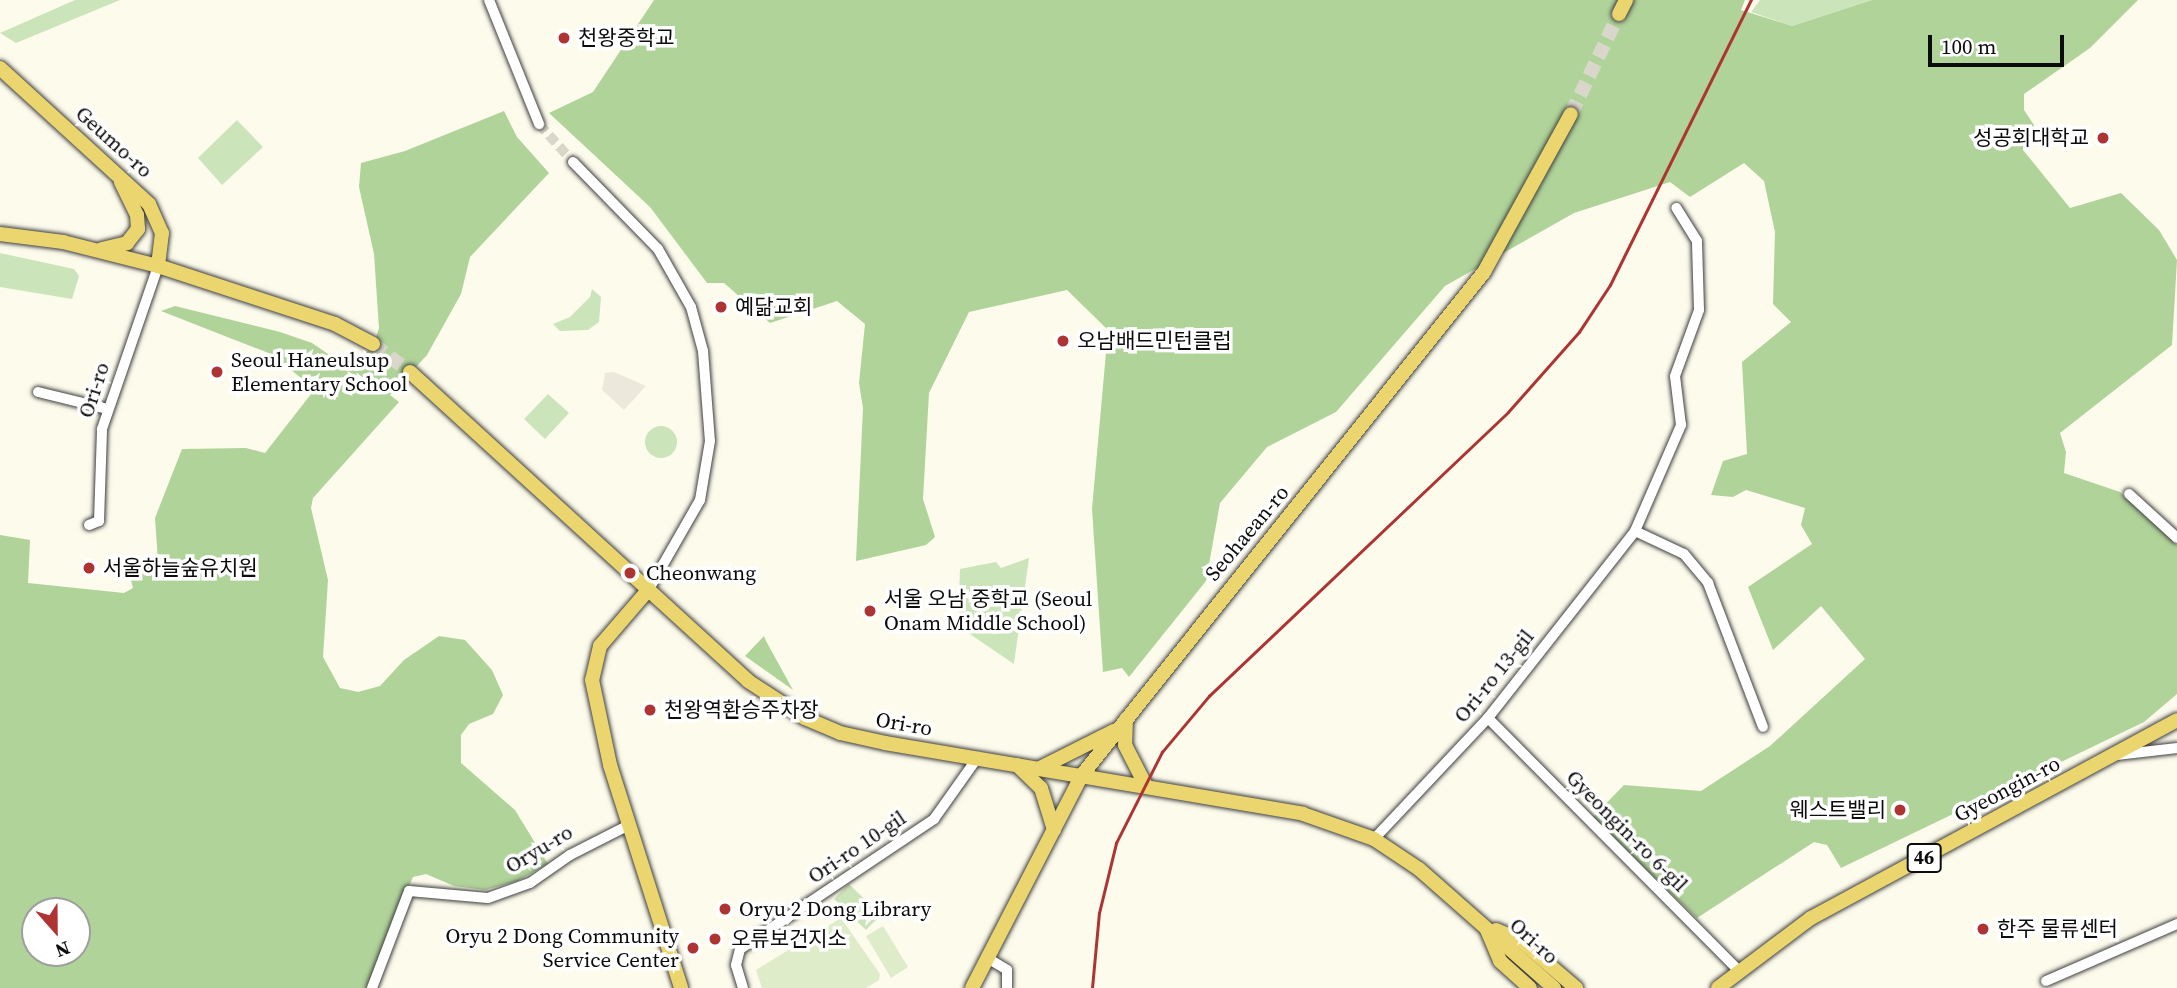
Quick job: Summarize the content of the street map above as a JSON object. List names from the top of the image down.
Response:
{
  "streets": {
    "main road": [
      "Geumo-ro",
      "Ori-ro",
      "Seohaean-ro",
      "Gyeongin-ro",
      "46"
    ],
    "street": [
      "Ori-ro 13-gil",
      "Gyeongin-ro 6-gil",
      "Ori-ro 10-gil",
      "Oryu-ro"
    ]
  },
  "crossings": [
    ["Geumo-ro", "Ori-ro"],
    ["Ori-ro", "Seohaean-ro"],
    ["Ori-ro", "Ori-ro 13-gil"],
    ["Ori-ro", "Ori-ro 10-gil"],
    ["Ori-ro 13-gil", "Gyeongin-ro 6-gil"],
    ["Gyeongin-ro", "Gyeongin-ro 6-gil"]
  ],
  "places": [
    "천왕중학교",
    "성공회대학교",
    "예닮교회",
    "오남배드민턴클럽",
    "Seoul Haneulsup Elementary School",
    "서울하늘숲유치원",
    "Cheonwang",
    "서울 오남 중학교 (Seoul Onam Middle School)",
    "천왕역환승주차장",
    "웨스트밸리",
    "Oryu 2 Dong Library",
    "한주 물류센터",
    "오류보건지소",
    "Oryu 2 Dong Community Service Center"
  ],
  "scale_bar": "100 m",
  "north": "bottom"
}
